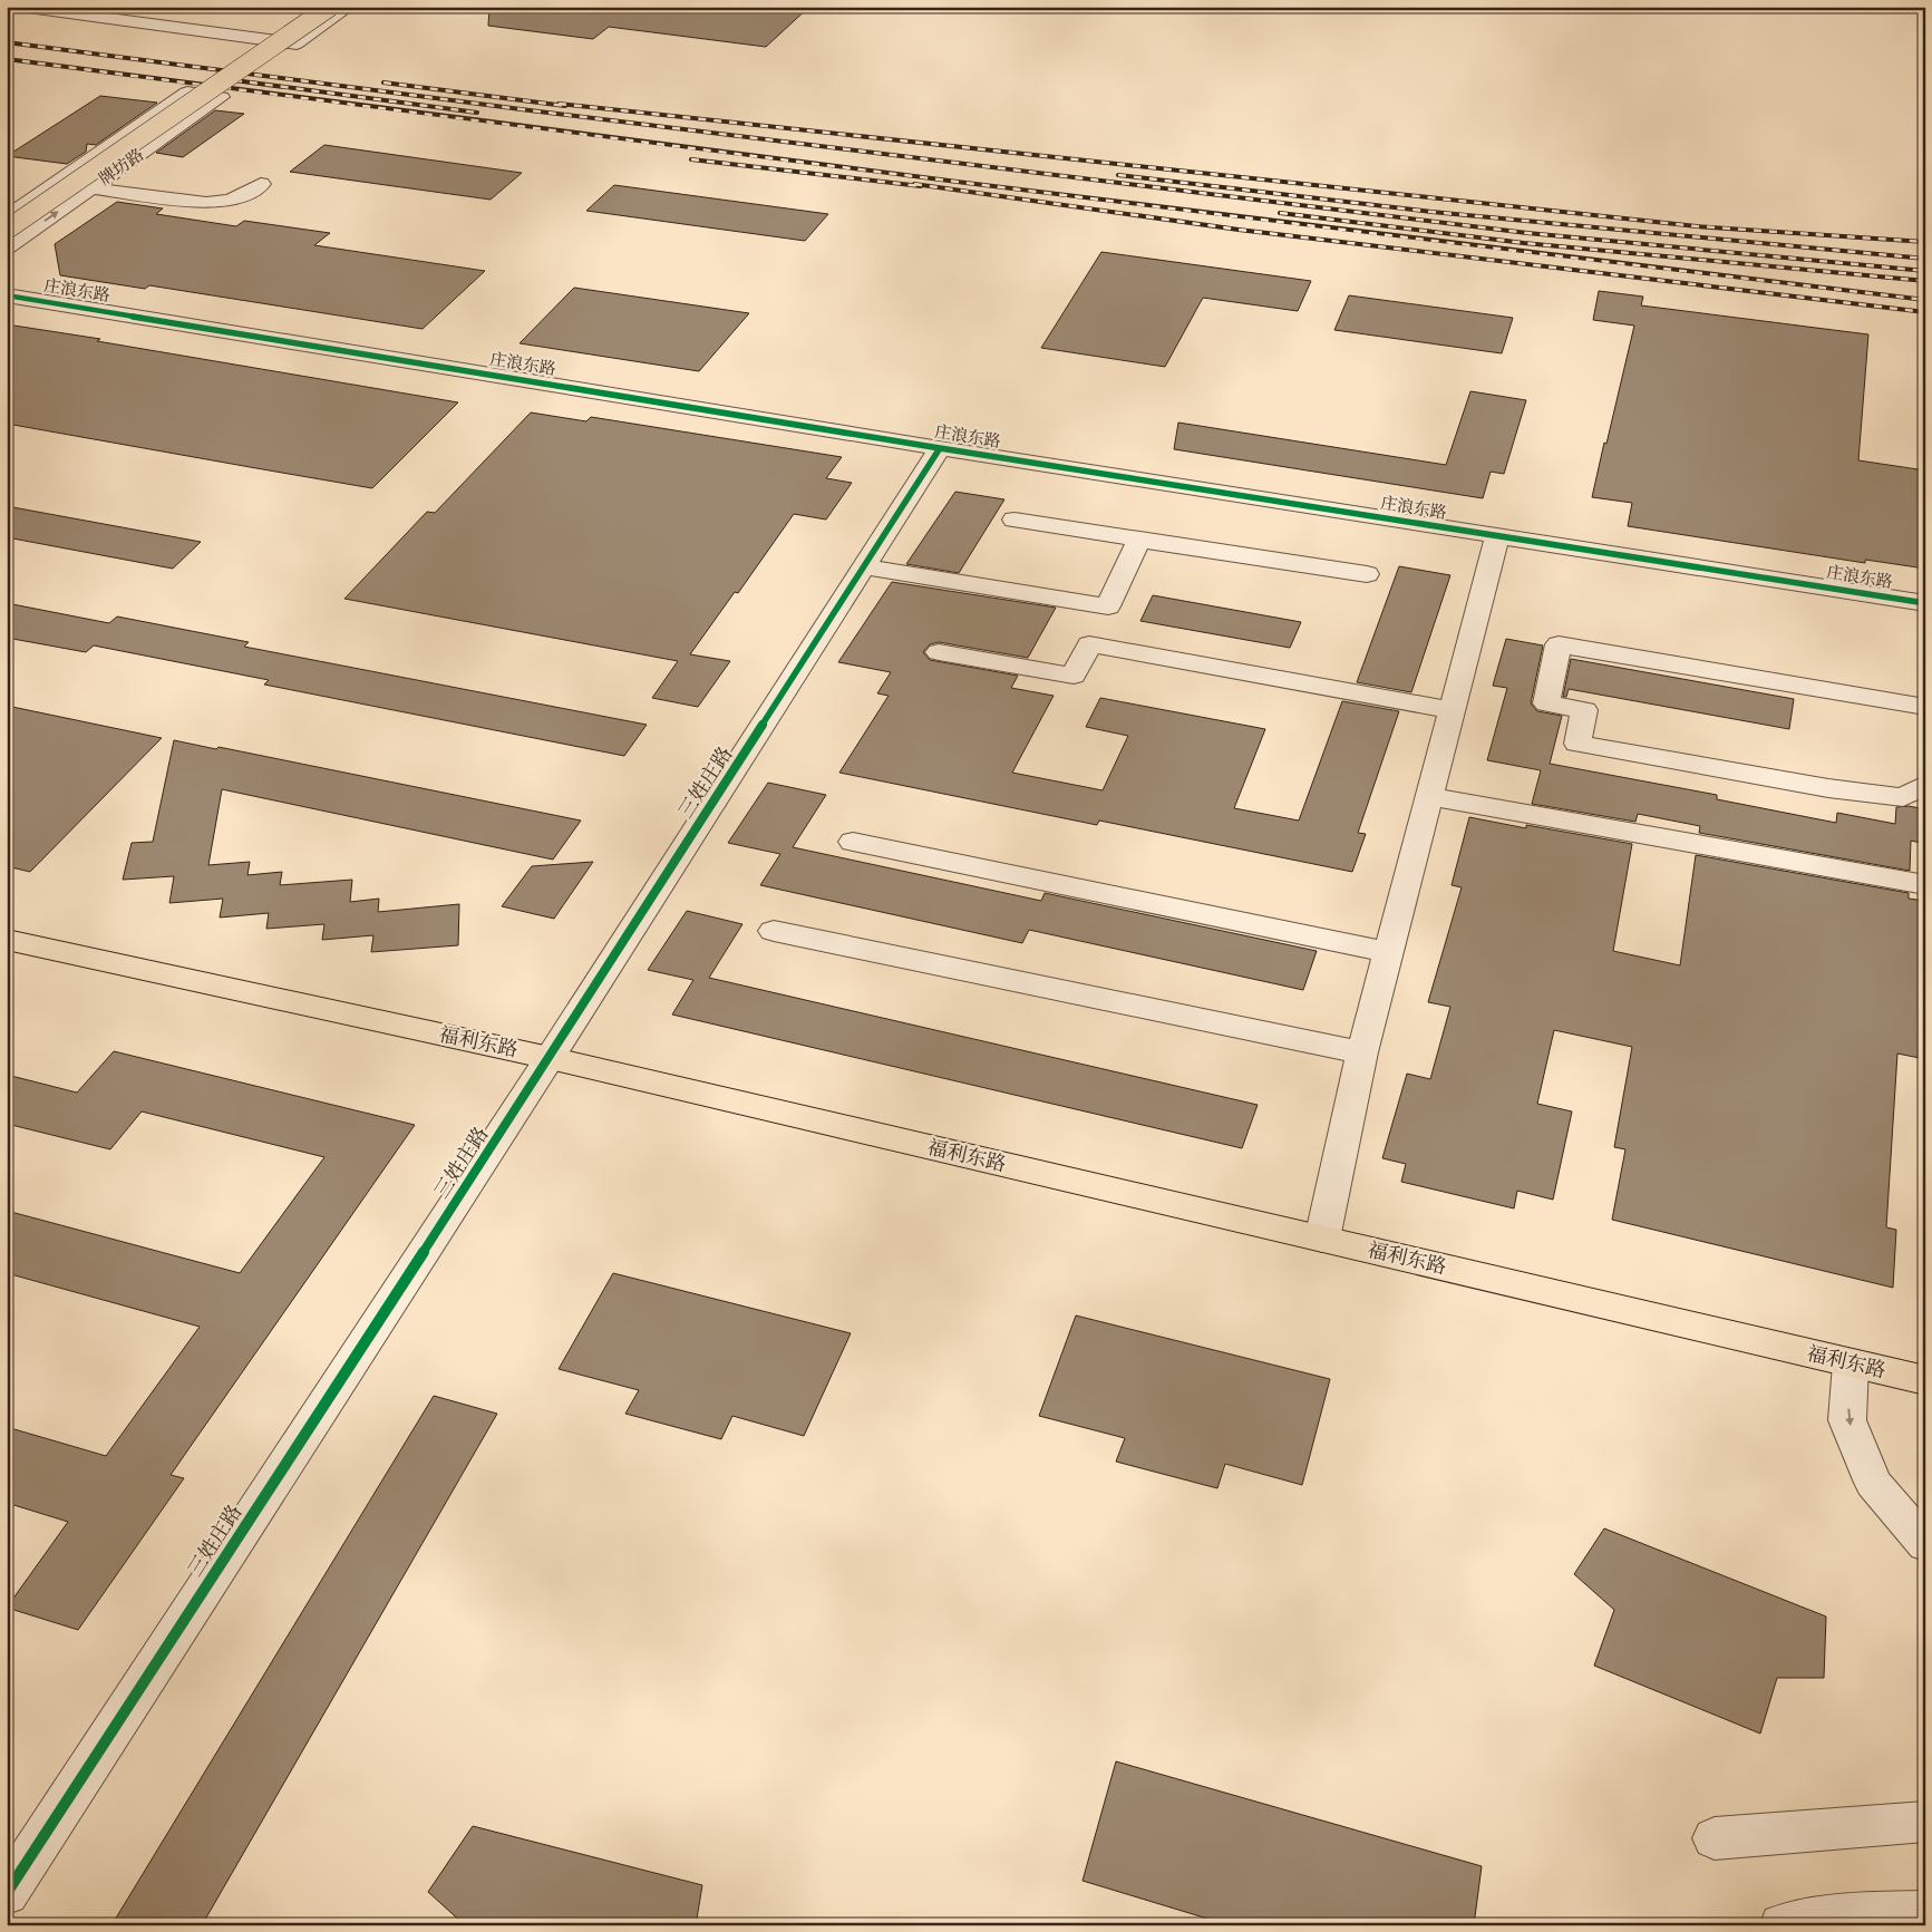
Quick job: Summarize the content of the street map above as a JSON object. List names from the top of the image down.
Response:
{
  "streets": {
    "main road": ["牌坊路", "福利东路"],
    "street": ["庄浪东路", "三姓庄路"]
  },
  "crossings": [
    ["庄浪东路", "三姓庄路"],
    ["三姓庄路", "福利东路"]
  ]
}
